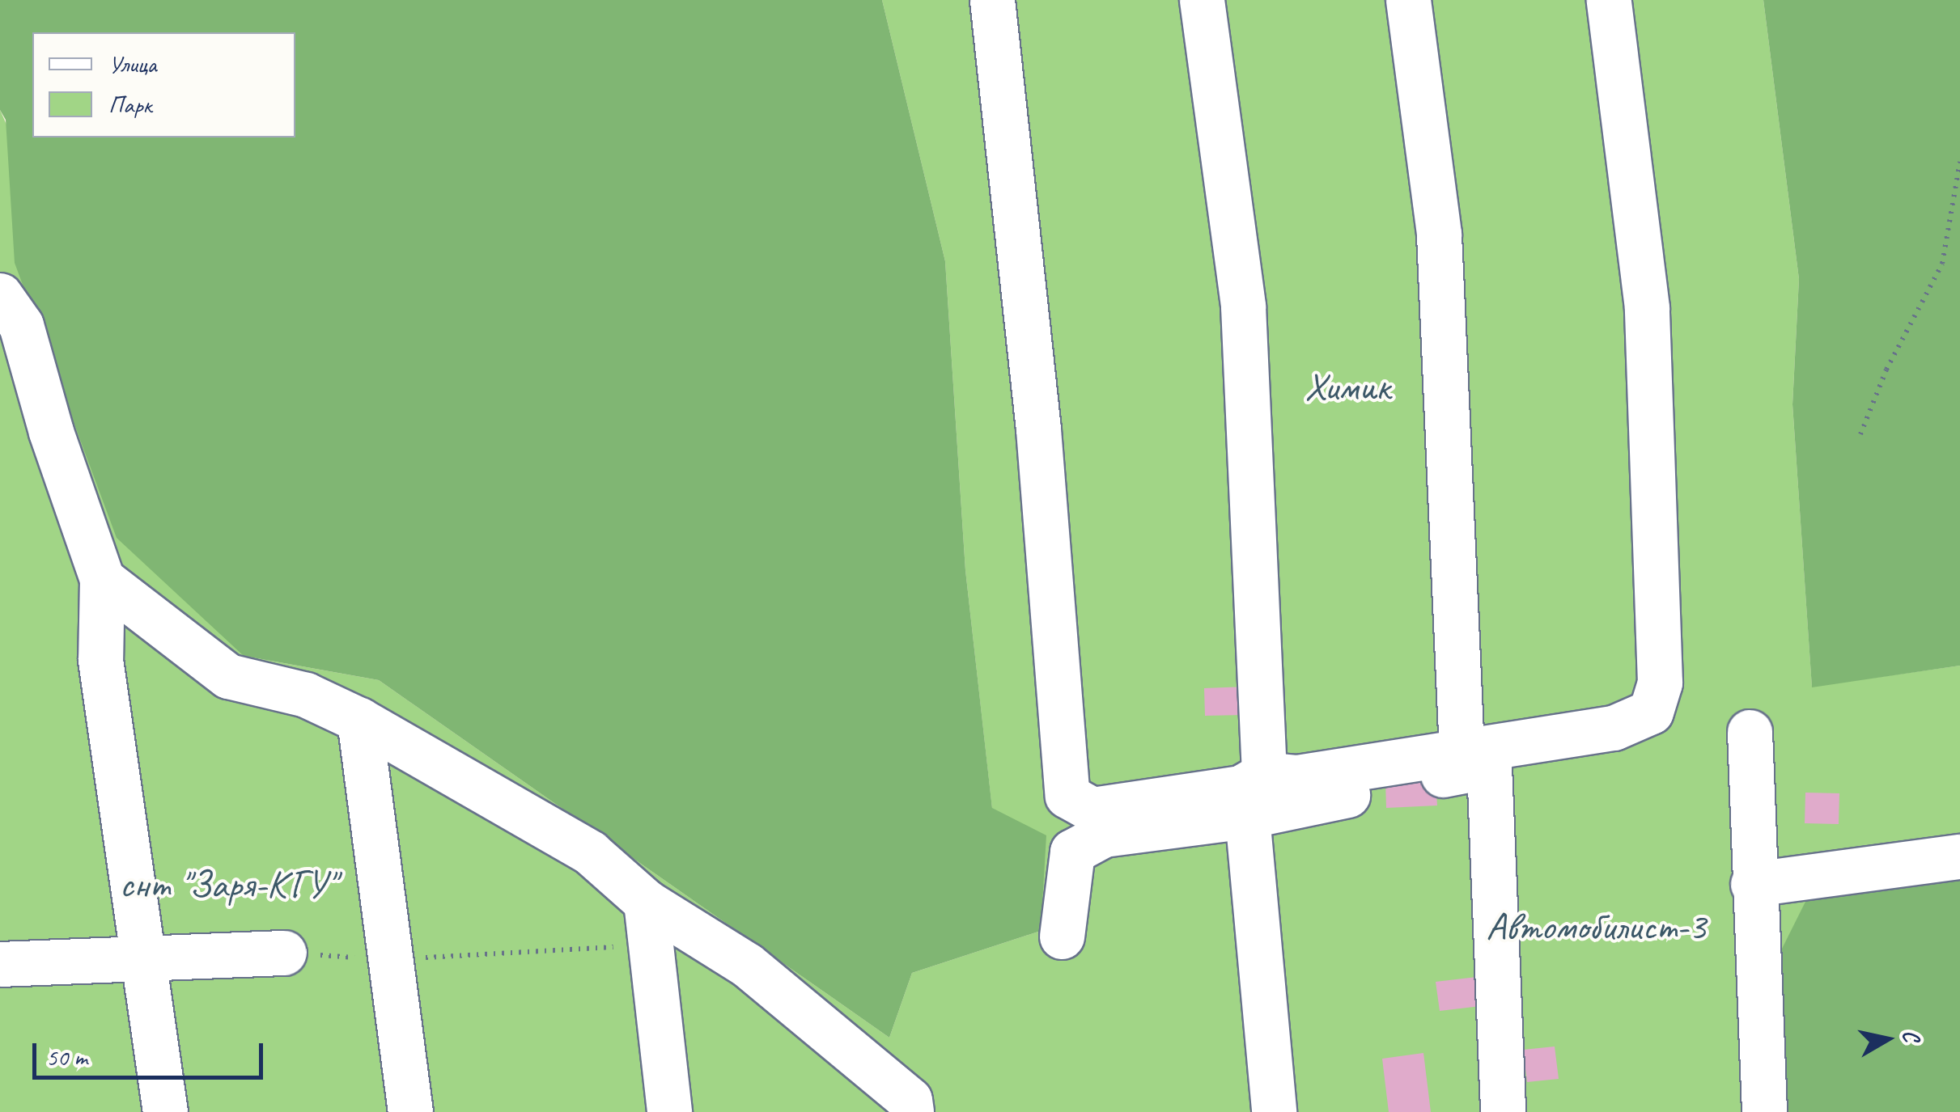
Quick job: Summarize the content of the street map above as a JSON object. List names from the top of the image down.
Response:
{
  "parks": ["Химик", "снт \"Заря-КГУ\"", "Автомобилист-3"],
  "legend": ["Улица", "Парк"],
  "scale_bar": "50 m",
  "north": "right"
}
